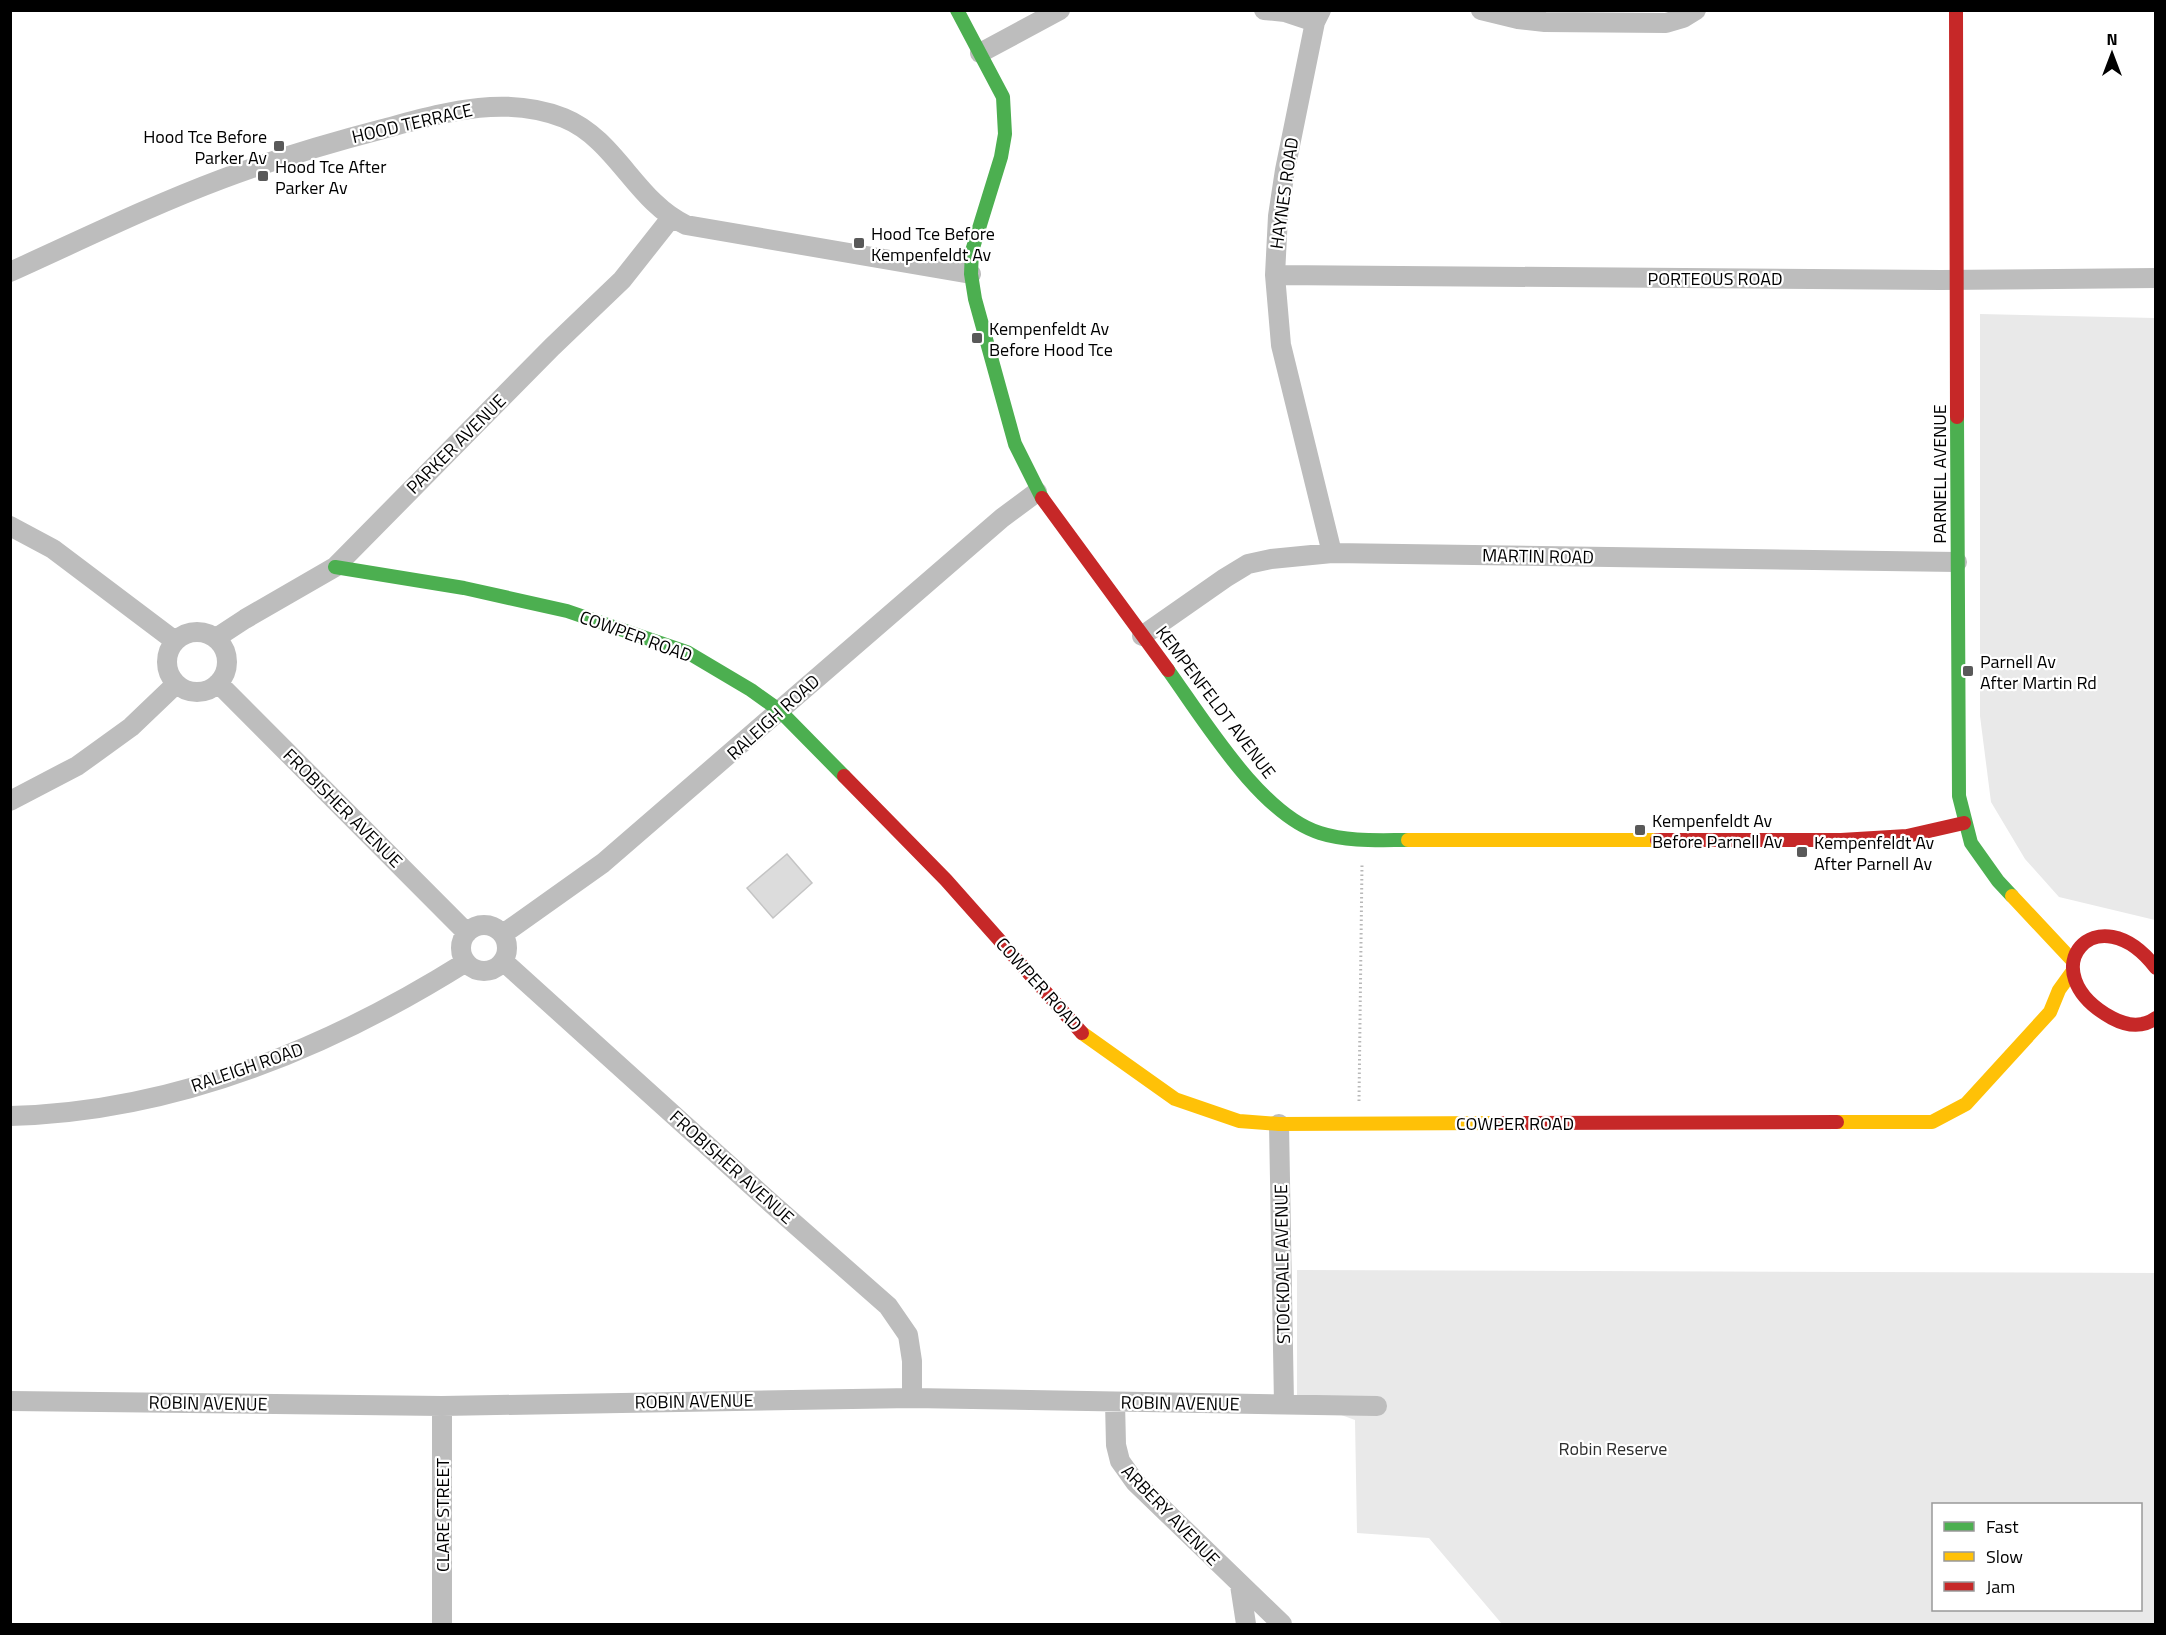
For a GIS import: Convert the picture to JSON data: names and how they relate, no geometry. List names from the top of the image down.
{
  "streets": {
    "street": [
      "HOOD TERRACE",
      "HAYNES ROAD",
      "PORTEOUS ROAD",
      "PARKER AVENUE",
      "PARNELL AVENUE",
      "MARTIN ROAD",
      "COWPER ROAD",
      "KEMPENFELDT AVENUE",
      "RALEIGH ROAD",
      "FROBISHER AVENUE",
      "STOCKDALE AVENUE",
      "ROBIN AVENUE",
      "CLARE STREET",
      "ARBERY AVENUE"
    ]
  },
  "crossings": [
    ["HOOD TERRACE", "PARKER AVENUE"],
    ["HOOD TERRACE", "KEMPENFELDT AVENUE"],
    ["HAYNES ROAD", "PORTEOUS ROAD"],
    ["HAYNES ROAD", "MARTIN ROAD"],
    ["PORTEOUS ROAD", "PARNELL AVENUE"],
    ["PARKER AVENUE", "COWPER ROAD"],
    ["PARKER AVENUE", "FROBISHER AVENUE"],
    ["PARNELL AVENUE", "MARTIN ROAD"],
    ["PARNELL AVENUE", "COWPER ROAD"],
    ["PARNELL AVENUE", "KEMPENFELDT AVENUE"],
    ["MARTIN ROAD", "KEMPENFELDT AVENUE"],
    ["COWPER ROAD", "RALEIGH ROAD"],
    ["COWPER ROAD", "STOCKDALE AVENUE"],
    ["KEMPENFELDT AVENUE", "RALEIGH ROAD"],
    ["RALEIGH ROAD", "FROBISHER AVENUE"],
    ["FROBISHER AVENUE", "ROBIN AVENUE"],
    ["STOCKDALE AVENUE", "ROBIN AVENUE"],
    ["ROBIN AVENUE", "CLARE STREET"],
    ["ROBIN AVENUE", "ARBERY AVENUE"]
  ],
  "parks": ["Robin Reserve"],
  "places": {
    "transit": [
      "Hood Tce Before Parker Av",
      "Hood Tce After Parker Av",
      "Hood Tce Before Kempenfeldt Av",
      "Kempenfeldt Av Before Hood Tce",
      "Parnell Av After Martin Rd",
      "Kempenfeldt Av Before Parnell Av",
      "Kempenfeldt Av After Parnell Av"
    ]
  },
  "legend": ["Fast", "Slow", "Jam"],
  "north": "top"
}
